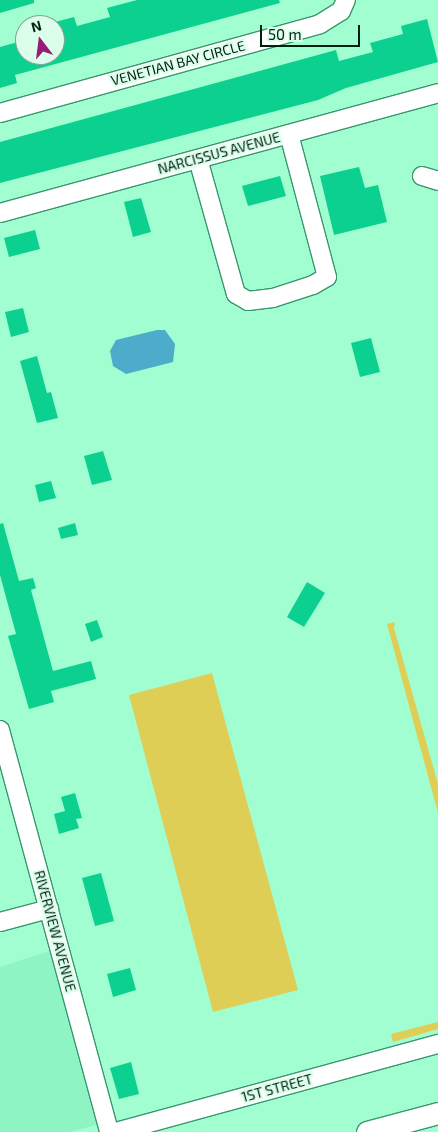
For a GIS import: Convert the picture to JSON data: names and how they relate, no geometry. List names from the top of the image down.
{
  "streets": {
    "street": [
      "VENETIAN BAY CIRCLE",
      "NARCISSUS AVENUE",
      "RIVERVIEW AVENUE",
      "1ST STREET"
    ]
  },
  "scale_bar": "50 m",
  "north": "top"
}
